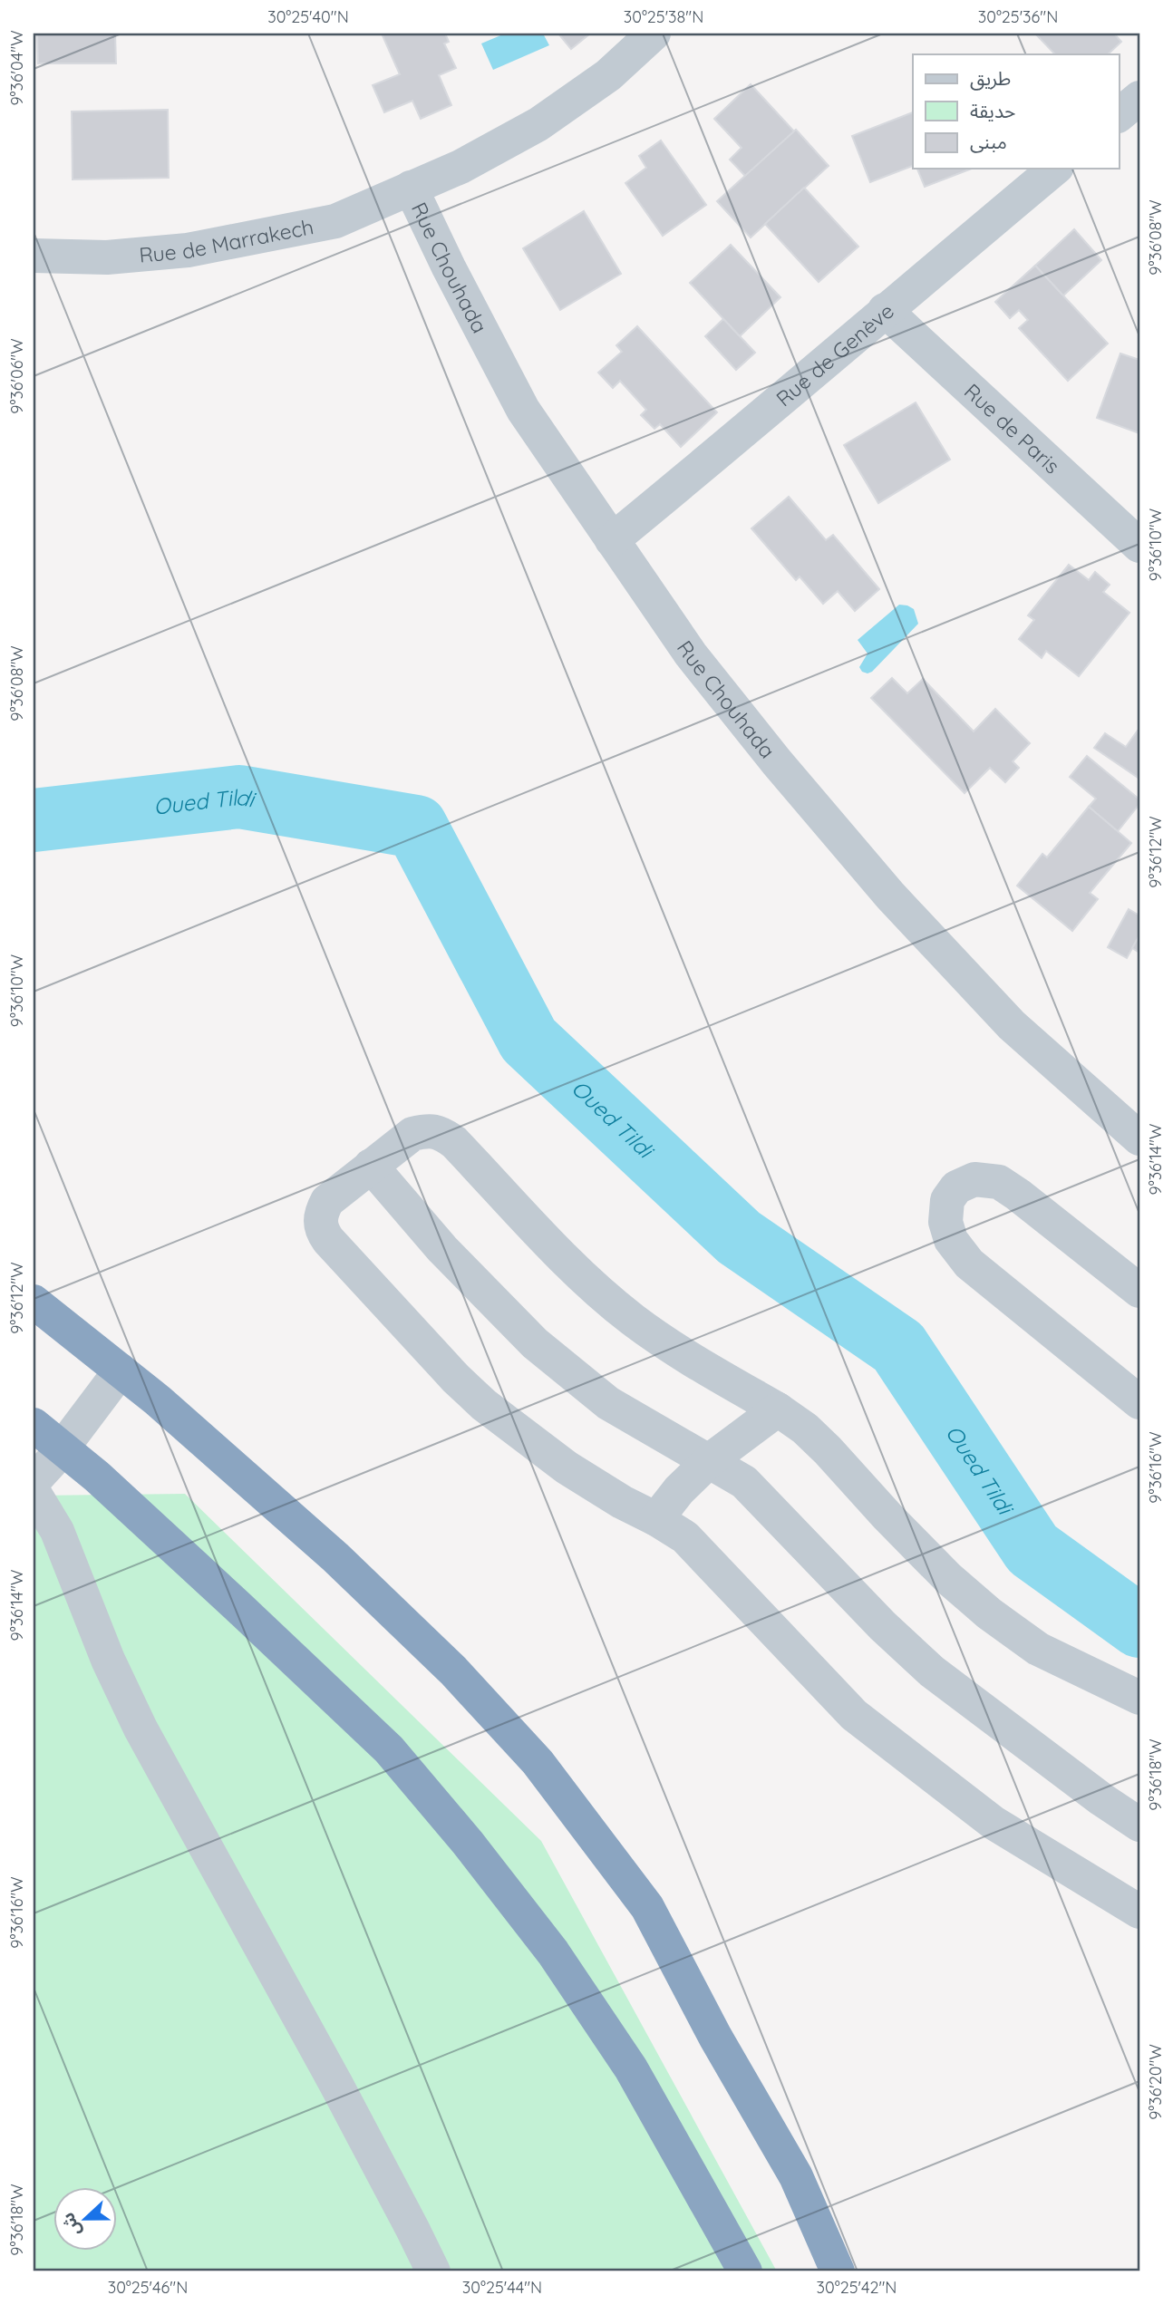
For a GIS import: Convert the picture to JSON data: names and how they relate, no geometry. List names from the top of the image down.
{
  "streets": {
    "street": [
      "Rue de Marrakech",
      "Rue Chouhada",
      "Rue de Genève",
      "Rue de Paris"
    ]
  },
  "crossings": [
    ["Rue de Marrakech", "Rue Chouhada"],
    ["Rue Chouhada", "Rue de Genève"],
    ["Rue de Genève", "Rue de Paris"]
  ],
  "water": ["Oued Tildi"],
  "legend": ["طريق", "حديقة", "مبنى"],
  "north": "left",
  "coordinates": [
    "30°25'40\"N",
    "30°25'38\"N",
    "30°25'36\"N",
    "9°36'04\"W",
    "9°36'08\"W",
    "9°36'06\"W",
    "9°36'10\"W",
    "9°36'12\"W",
    "9°36'14\"W",
    "9°36'16\"W",
    "9°36'18\"W",
    "9°36'20\"W",
    "30°25'46\"N",
    "30°25'44\"N",
    "30°25'42\"N"
  ]
}
